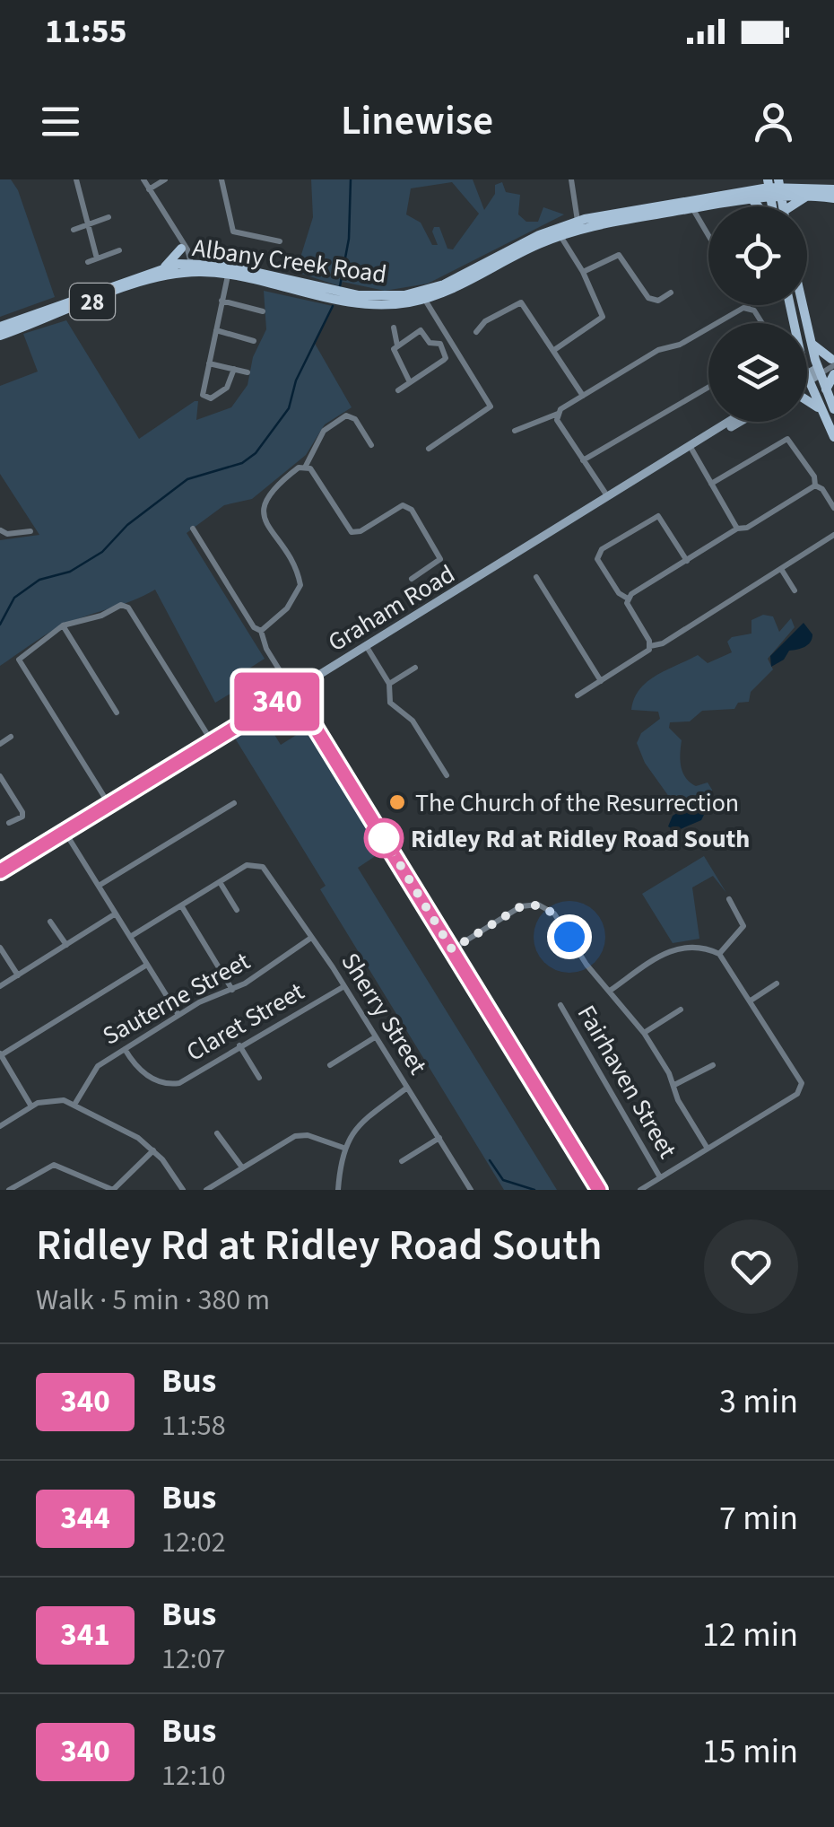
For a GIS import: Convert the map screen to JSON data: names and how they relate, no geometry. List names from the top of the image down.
{
  "streets": {
    "main road": ["Albany Creek Road", "28"],
    "street": [
      "Graham Road",
      "Sauterne Street",
      "Sherry Street",
      "Claret Street",
      "Fairhaven Street"
    ]
  },
  "crossings": [
    ["Sauterne Street", "Sherry Street"],
    ["Sauterne Street", "Claret Street"],
    ["Sherry Street", "Claret Street"]
  ],
  "places": ["The Church of the Resurrection", "Ridley Rd at Ridley Road South"],
  "lines": ["bus line 340"],
  "page": {
    "status": "11:55",
    "header": "Linewise",
    "on_map": "340",
    "heading": ["Ridley Rd at Ridley Road South", "Walk · 5 min · 380 m"],
    "list": [
      {
        "mark": "340",
        "name": "Bus",
        "note": "11:58",
        "value": "3 min"
      },
      {
        "mark": "344",
        "name": "Bus",
        "note": "12:02",
        "value": "7 min"
      },
      {
        "mark": "341",
        "name": "Bus",
        "note": "12:07",
        "value": "12 min"
      },
      {
        "mark": "340",
        "name": "Bus",
        "note": "12:10",
        "value": "15 min"
      }
    ]
  }
}
